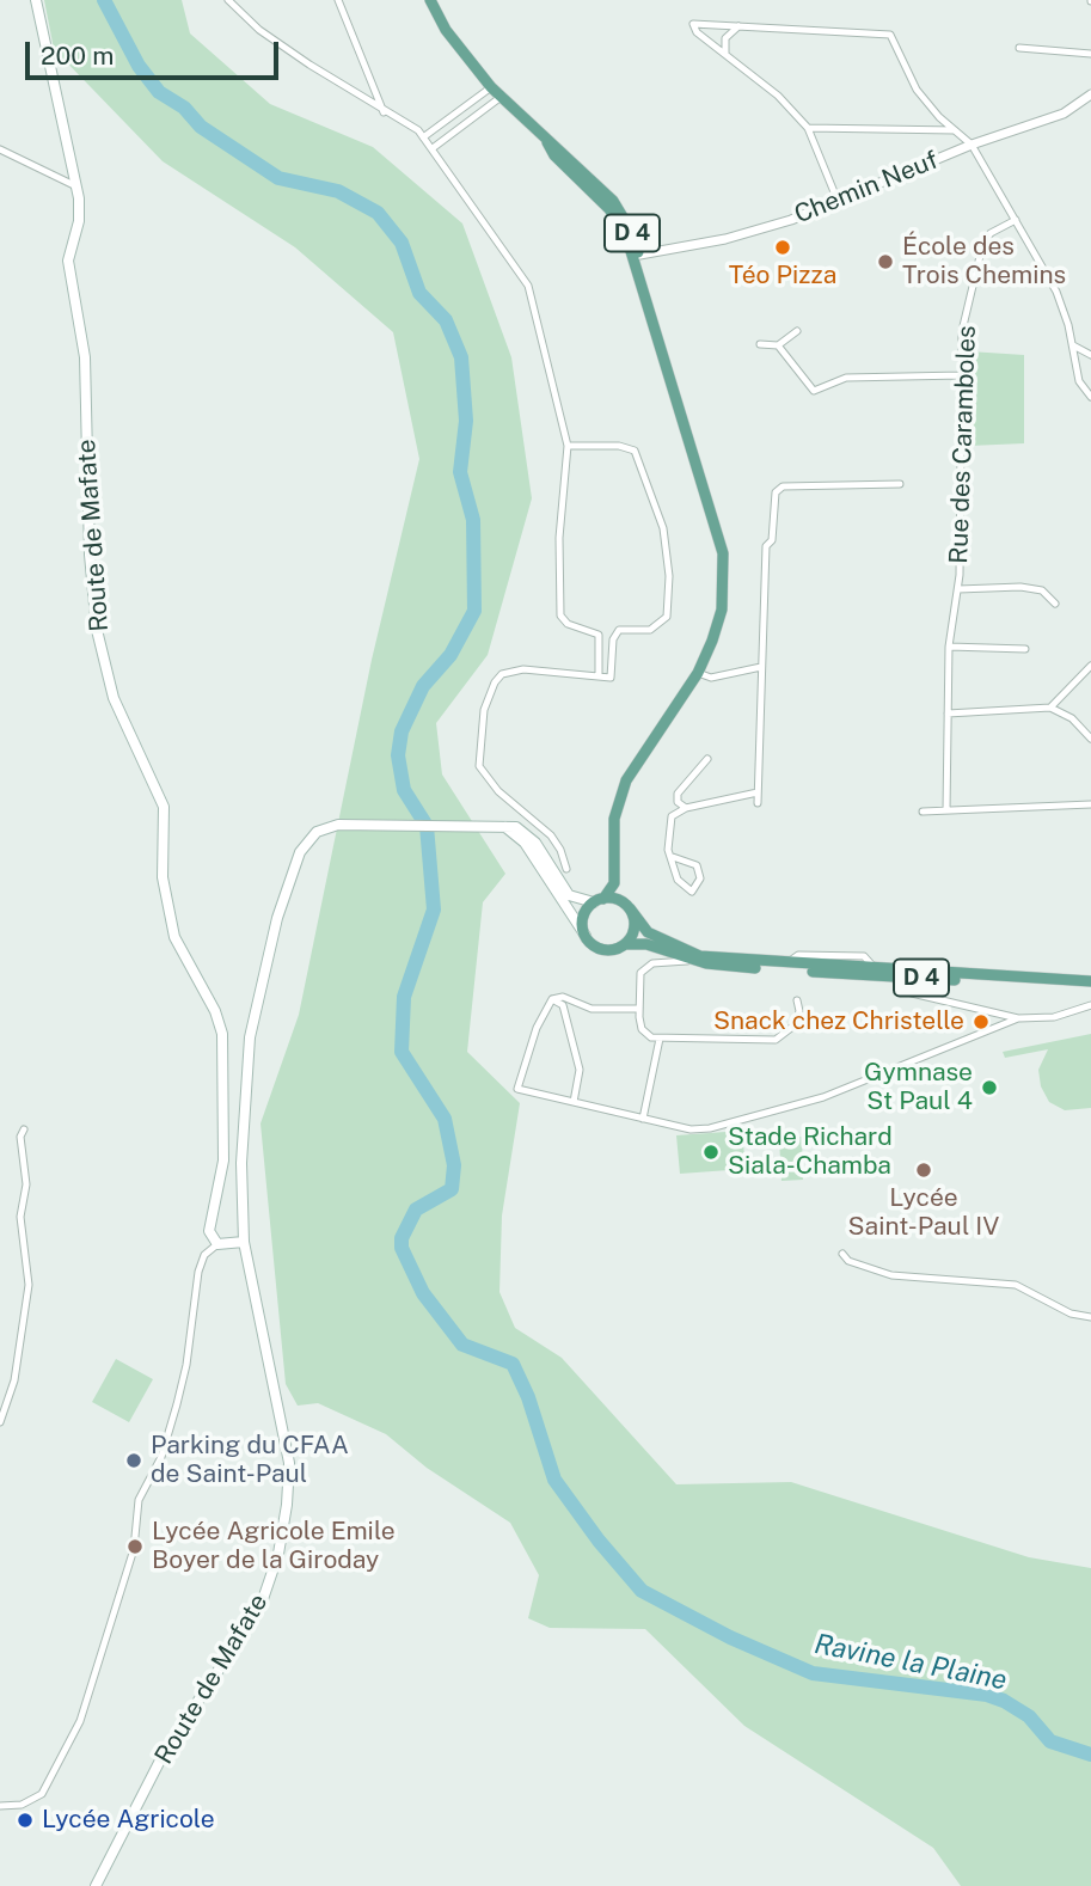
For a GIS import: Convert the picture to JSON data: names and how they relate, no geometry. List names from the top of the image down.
{
  "streets": {
    "main road": ["D 4", "Route de Mafate"],
    "street": ["Chemin Neuf", "Rue des Caramboles"]
  },
  "crossings": [
    ["Chemin Neuf", "D 4"]
  ],
  "water": ["Ravine la Plaine"],
  "places": [
    "Téo Pizza",
    "École des Trois Chemins",
    "Snack chez Christelle",
    "Gymnase St Paul 4",
    "Stade Richard Siala-Chamba",
    "Lycée Saint-Paul IV",
    "Parking du CFAA de Saint-Paul",
    "Lycée Agricole Emile Boyer de la Giroday",
    "Lycée Agricole"
  ],
  "scale_bar": "200 m"
}
